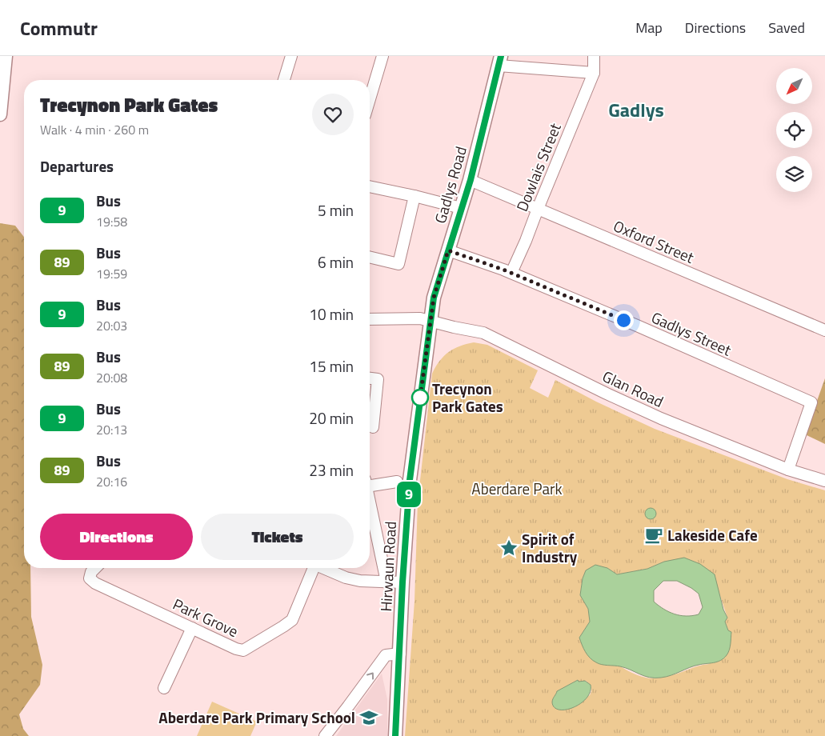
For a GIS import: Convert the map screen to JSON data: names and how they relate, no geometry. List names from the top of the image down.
{
  "streets": {
    "main road": ["Gadlys Road", "Hirwaun Road"],
    "street": [
      "Dowlais Street",
      "Oxford Street",
      "Gadlys Street",
      "Glan Road",
      "Park Grove"
    ]
  },
  "crossings": [
    ["Dowlais Street", "Oxford Street"],
    ["Dowlais Street", "Gadlys Street"],
    ["Gadlys Road", "Oxford Street"],
    ["Gadlys Road", "Gadlys Street"],
    ["Gadlys Road", "Glan Road"],
    ["Gadlys Road", "Hirwaun Road"],
    ["Gadlys Street", "Glan Road"],
    ["Glan Road", "Hirwaun Road"]
  ],
  "districts": ["Gadlys"],
  "parks": ["Aberdare Park"],
  "places": {
    "other": ["Trecynon Park Gates"],
    "cafe": ["Lakeside Cafe"],
    "place": ["Spirit of Industry"],
    "school or university": ["Aberdare Park Primary School"]
  },
  "lines": ["bus line 9"],
  "north": "bottom left",
  "page": {
    "header": "Commutr",
    "nav": ["Map", "Directions", "Saved"],
    "on_map": "9",
    "heading": [
      ["Trecynon Park Gates", "Walk · 4 min · 260 m"],
      "Departures"
    ],
    "list": [
      {
        "mark": "9",
        "name": "Bus",
        "note": "19:58",
        "value": "5 min"
      },
      {
        "mark": "89",
        "name": "Bus",
        "note": "19:59",
        "value": "6 min"
      },
      {
        "mark": "9",
        "name": "Bus",
        "note": "20:03",
        "value": "10 min"
      },
      {
        "mark": "89",
        "name": "Bus",
        "note": "20:08",
        "value": "15 min"
      },
      {
        "mark": "9",
        "name": "Bus",
        "note": "20:13",
        "value": "20 min"
      },
      {
        "mark": "89",
        "name": "Bus",
        "note": "20:16",
        "value": "23 min"
      }
    ],
    "buttons": ["Directions", "Tickets"]
  }
}
